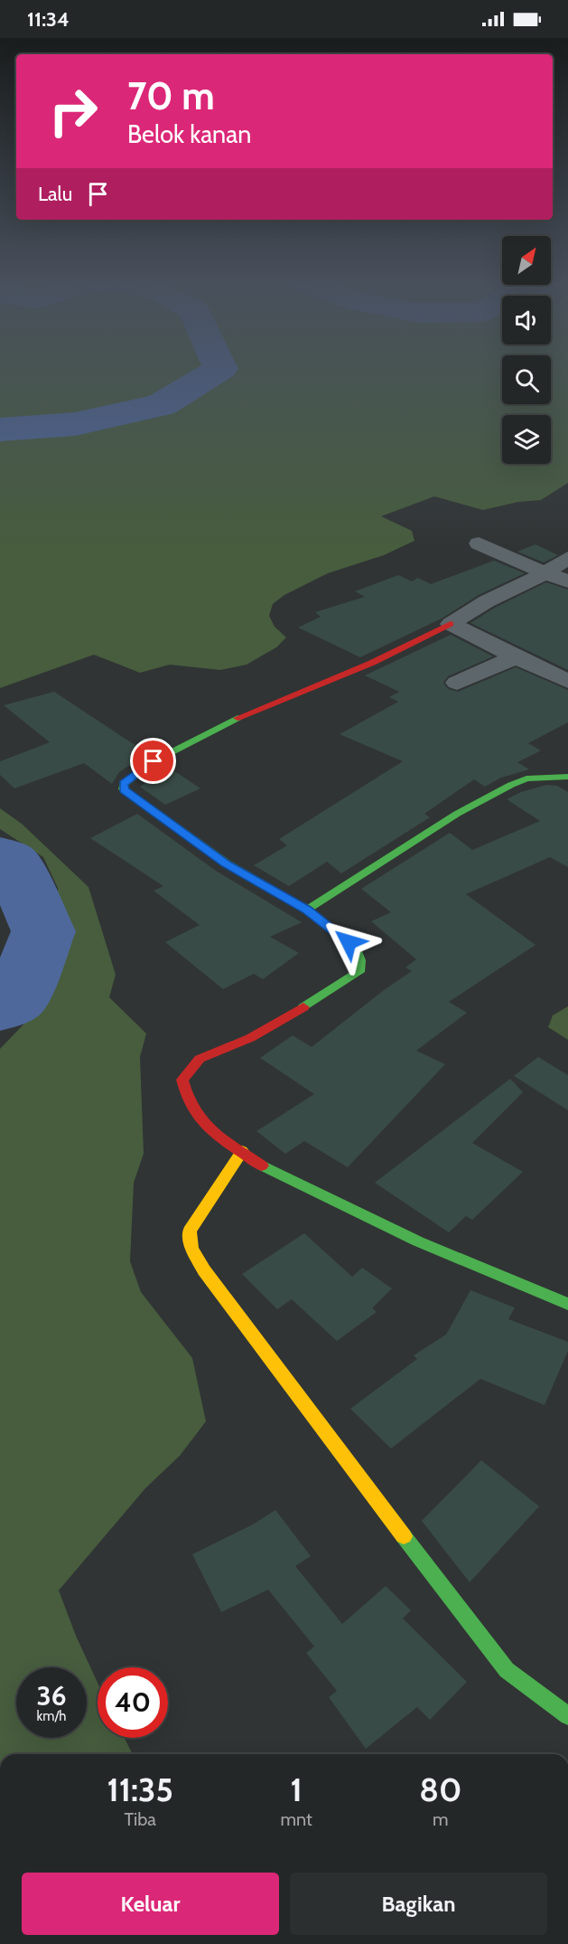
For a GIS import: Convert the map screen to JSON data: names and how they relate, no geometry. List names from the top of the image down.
{
  "north": "top right",
  "page": {
    "status": "11:34",
    "turn": ["70 m", "Belok kanan"],
    "then": "Lalu",
    "speed": "36 km/h",
    "limit": "40",
    "eta": [
      "11:35",
      "Tiba",
      "1",
      "mnt",
      "80",
      "m"
    ],
    "buttons": ["Keluar", "Bagikan"]
  }
}
